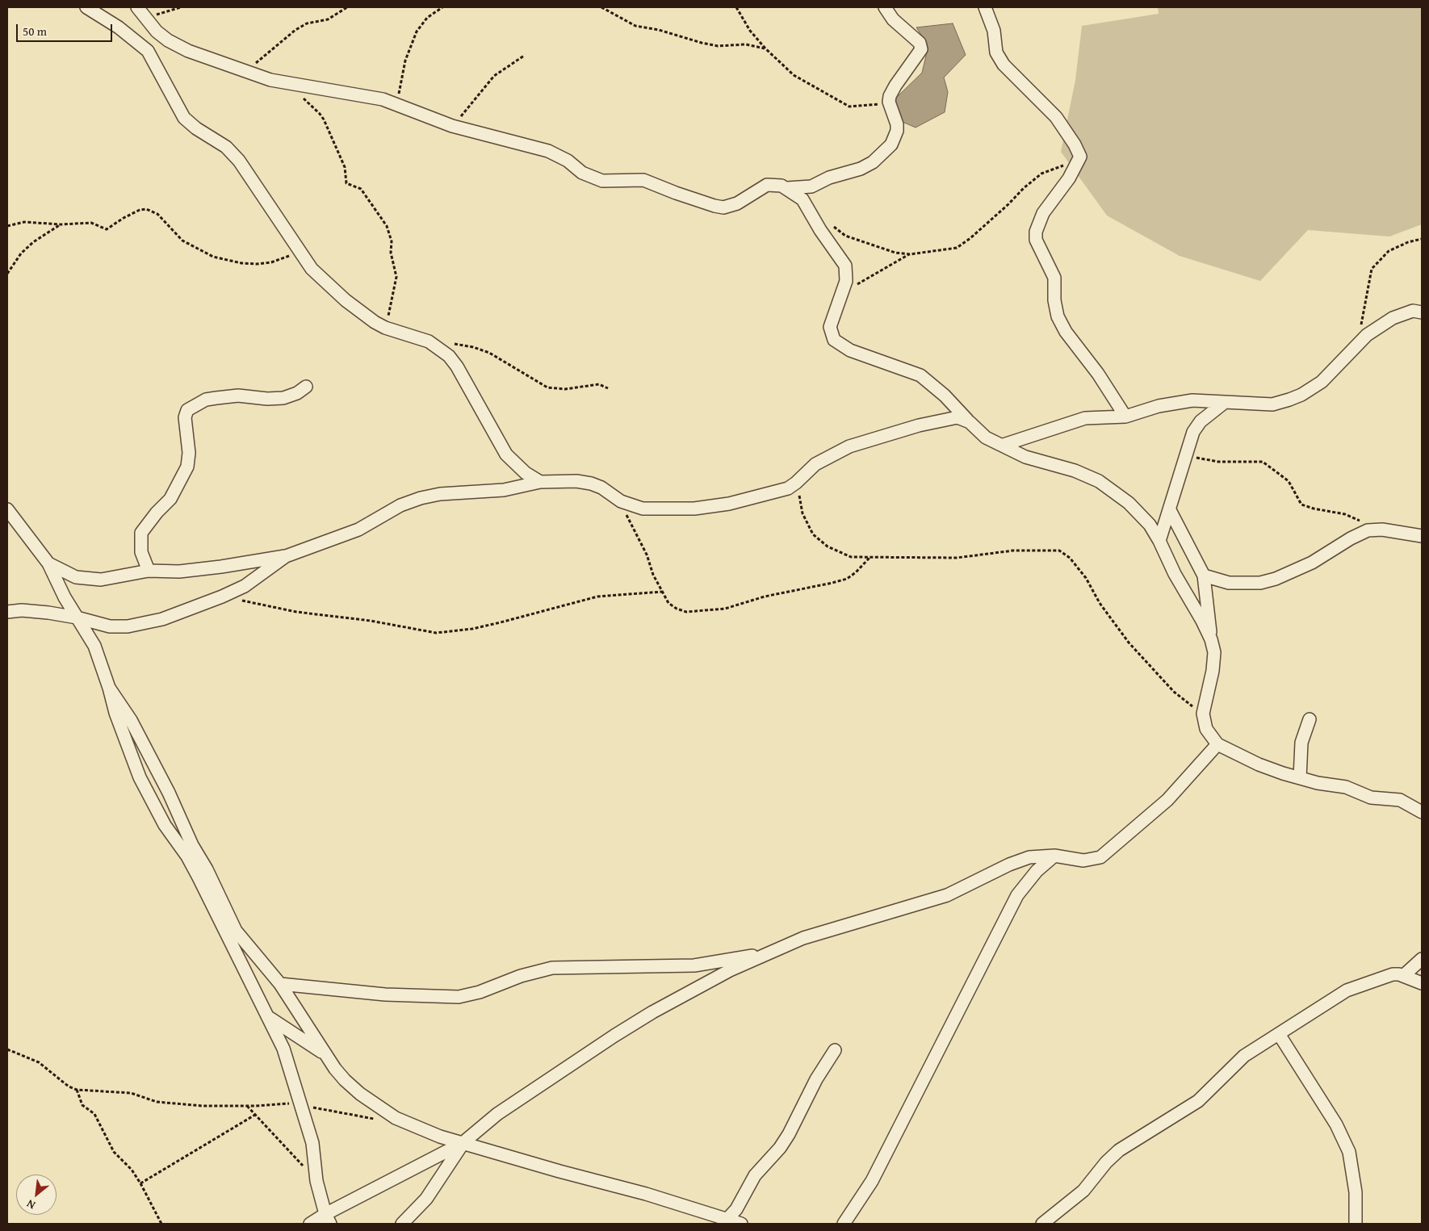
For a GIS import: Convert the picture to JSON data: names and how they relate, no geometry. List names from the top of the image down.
{
  "scale_bar": "50 m",
  "north": "bottom left"
}
